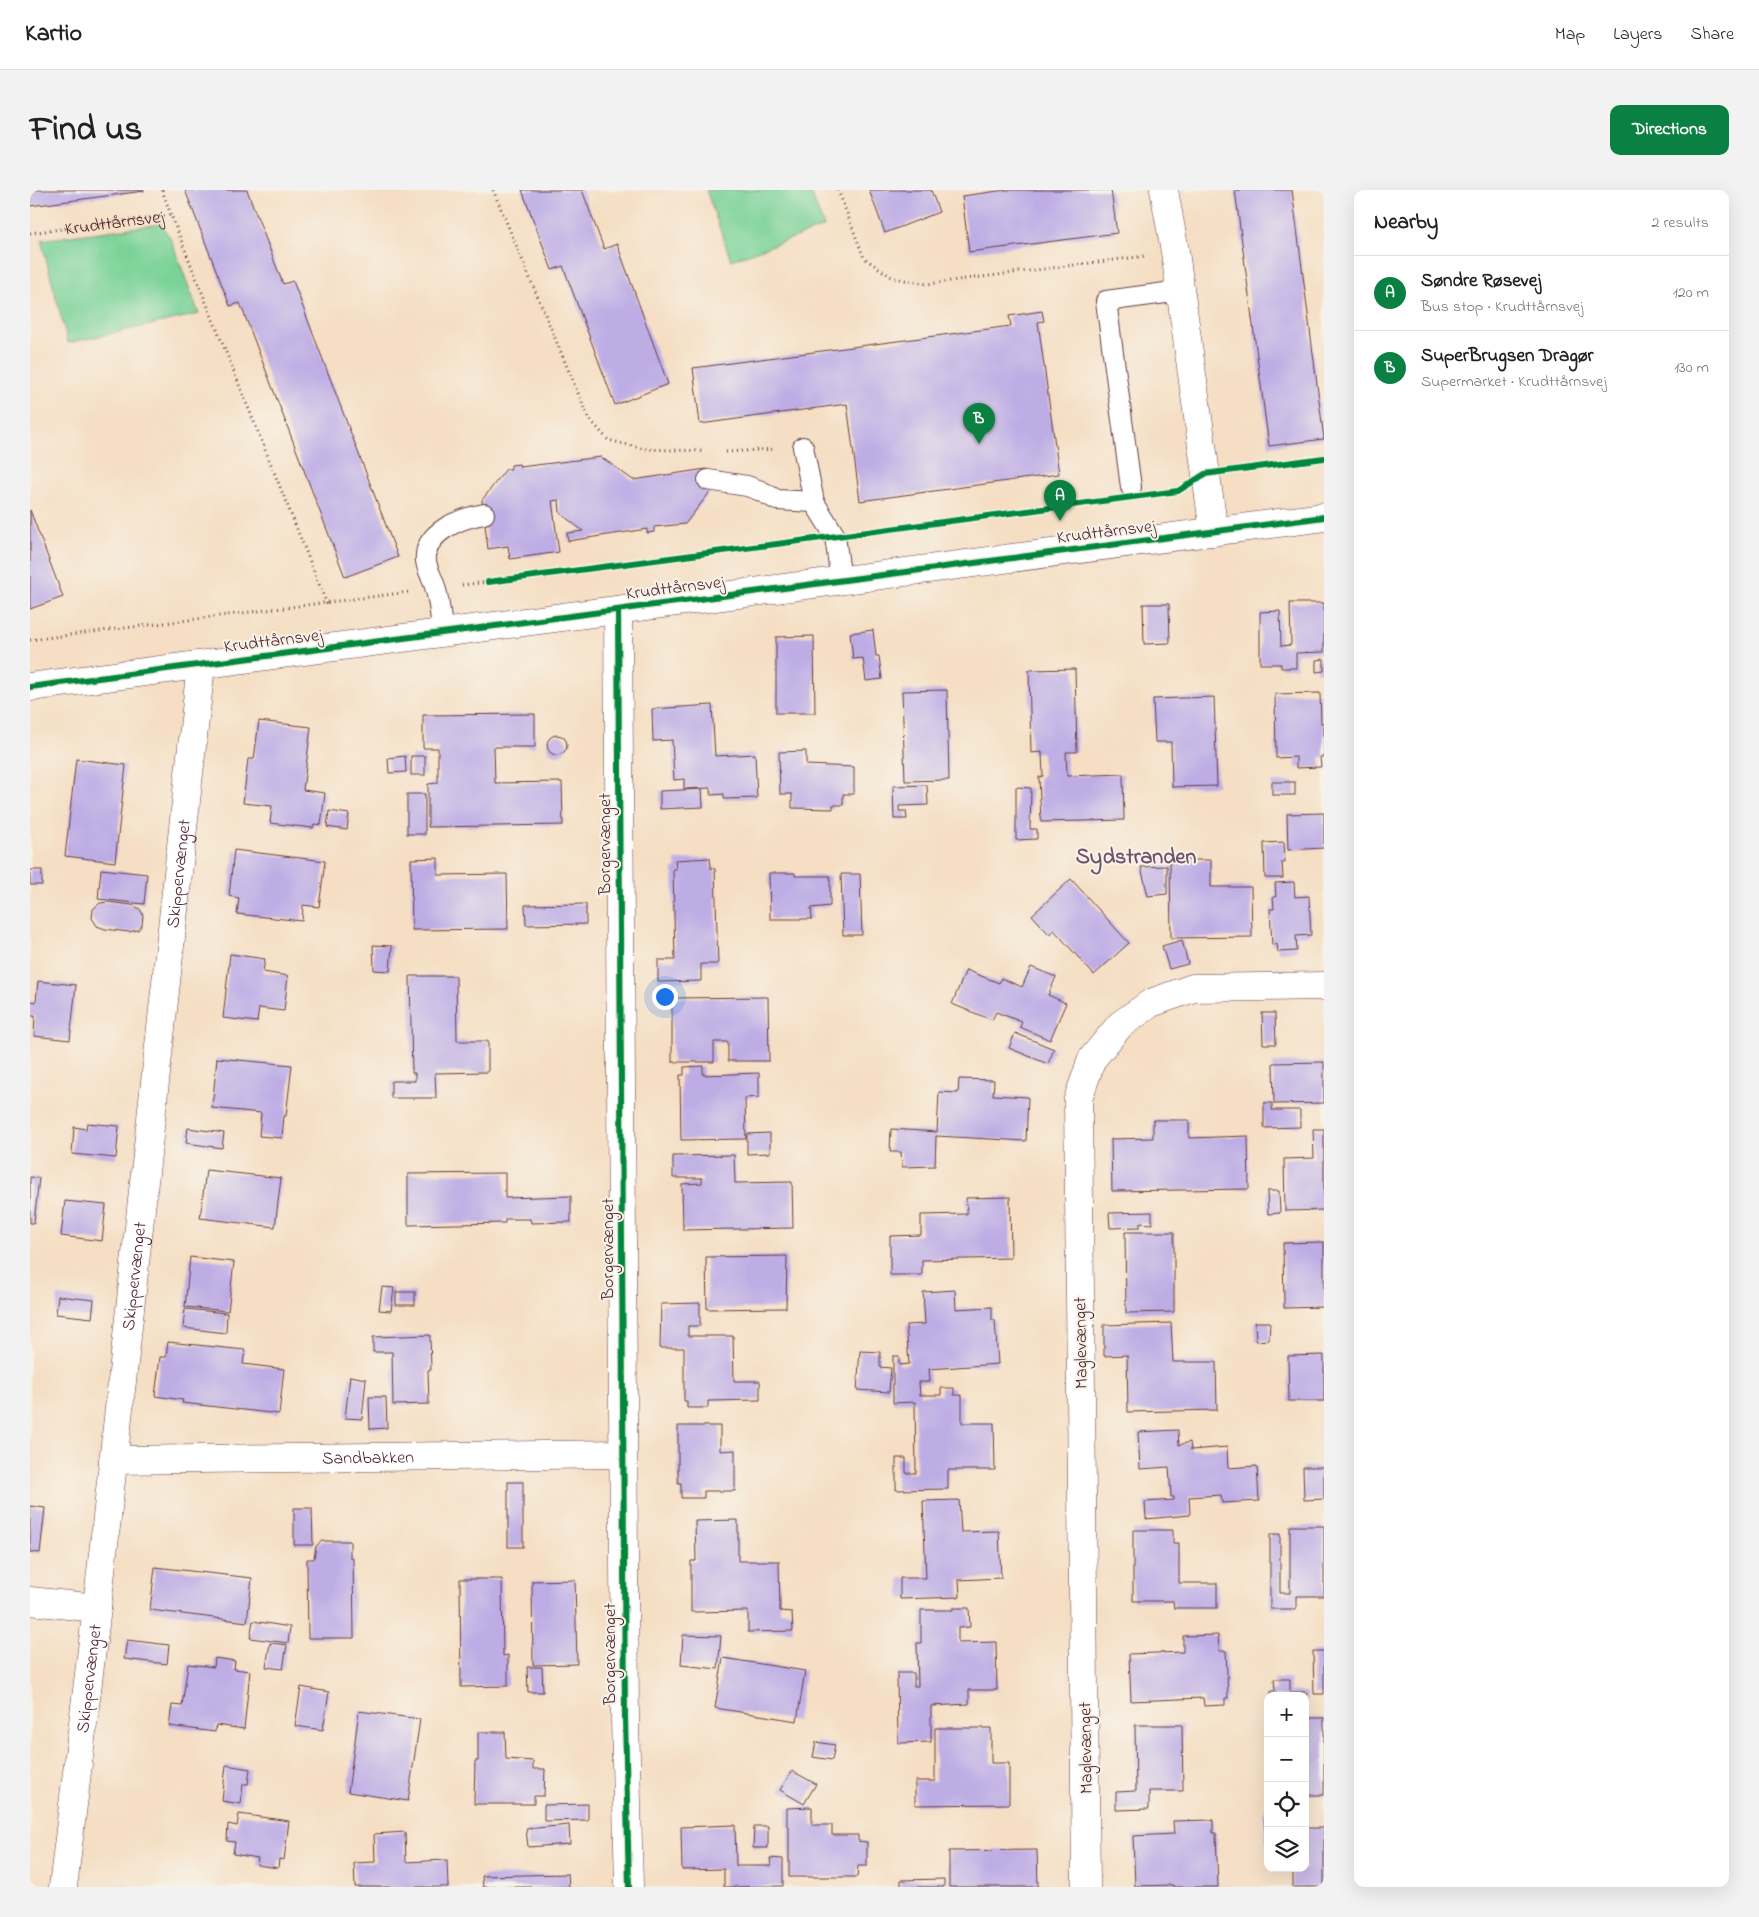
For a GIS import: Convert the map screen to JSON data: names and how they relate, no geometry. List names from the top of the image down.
{
  "streets": {
    "street": [
      "Krudttårnsvej",
      "Borgervænget",
      "Skippervænget",
      "Maglevænget",
      "Sandbakken"
    ]
  },
  "crossings": [
    ["Krudttårnsvej", "Borgervænget"],
    ["Krudttårnsvej", "Skippervænget"],
    ["Borgervænget", "Sandbakken"],
    ["Skippervænget", "Sandbakken"]
  ],
  "districts": ["Sydstranden"],
  "page": {
    "header": "Kartio",
    "nav": ["Map", "Layers", "Share"],
    "title": "Find us",
    "buttons": "Directions",
    "heading": ["Nearby", "2 results"],
    "list": [
      {
        "mark": "A",
        "name": "Søndre Røsevej",
        "note": "Bus stop · Krudttårnsvej",
        "value": "120 m"
      },
      {
        "mark": "B",
        "name": "SuperBrugsen Dragør",
        "note": "Supermarket · Krudttårnsvej",
        "value": "130 m"
      }
    ],
    "pins": ["B", "A"],
    "map_buttons": ["+", "−"]
  }
}
